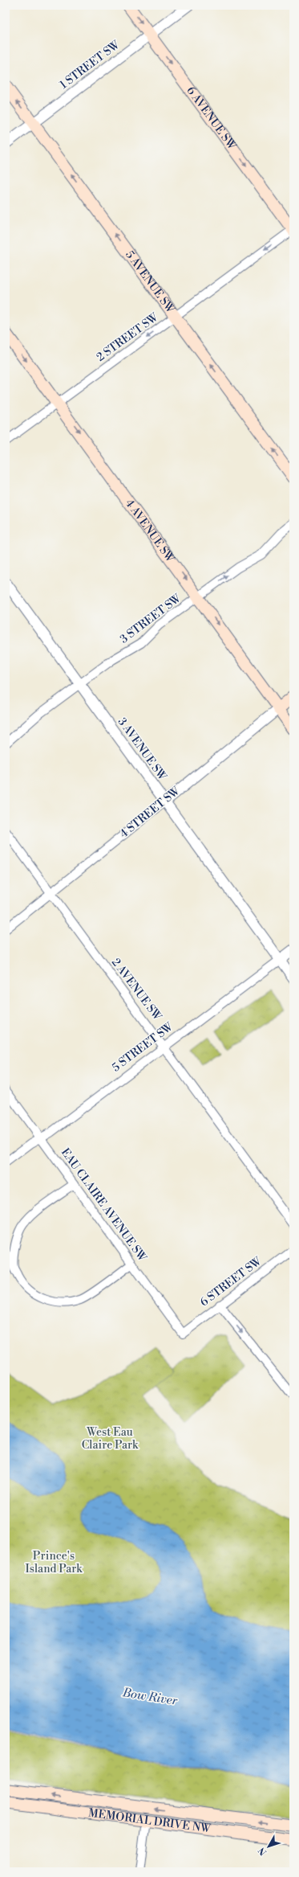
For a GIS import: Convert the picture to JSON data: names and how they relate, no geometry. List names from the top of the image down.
{
  "streets": {
    "main road": [
      "6 AVENUE SW",
      "5 AVENUE SW",
      "4 AVENUE SW",
      "4 STREET SW",
      "MEMORIAL DRIVE NW"
    ],
    "street": [
      "1 STREET SW",
      "2 STREET SW",
      "3 STREET SW",
      "3 AVENUE SW",
      "2 AVENUE SW",
      "5 STREET SW",
      "EAU CLAIRE AVENUE SW",
      "6 STREET SW"
    ]
  },
  "crossings": [
    ["1 STREET SW", "6 AVENUE SW"],
    ["1 STREET SW", "5 AVENUE SW"],
    ["6 AVENUE SW", "2 STREET SW"],
    ["5 AVENUE SW", "2 STREET SW"],
    ["2 STREET SW", "4 AVENUE SW"],
    ["4 AVENUE SW", "3 STREET SW"],
    ["4 AVENUE SW", "4 STREET SW"],
    ["3 STREET SW", "3 AVENUE SW"],
    ["3 AVENUE SW", "4 STREET SW"],
    ["3 AVENUE SW", "5 STREET SW"],
    ["4 STREET SW", "2 AVENUE SW"],
    ["2 AVENUE SW", "5 STREET SW"],
    ["5 STREET SW", "EAU CLAIRE AVENUE SW"],
    ["EAU CLAIRE AVENUE SW", "6 STREET SW"]
  ],
  "one_way": [
    "6 AVENUE SW",
    "5 AVENUE SW",
    "2 STREET SW",
    "4 AVENUE SW"
  ],
  "water": ["Bow River"],
  "parks": ["West Eau Claire Park", "Prince's Island Park"],
  "north": "bottom left"
}
